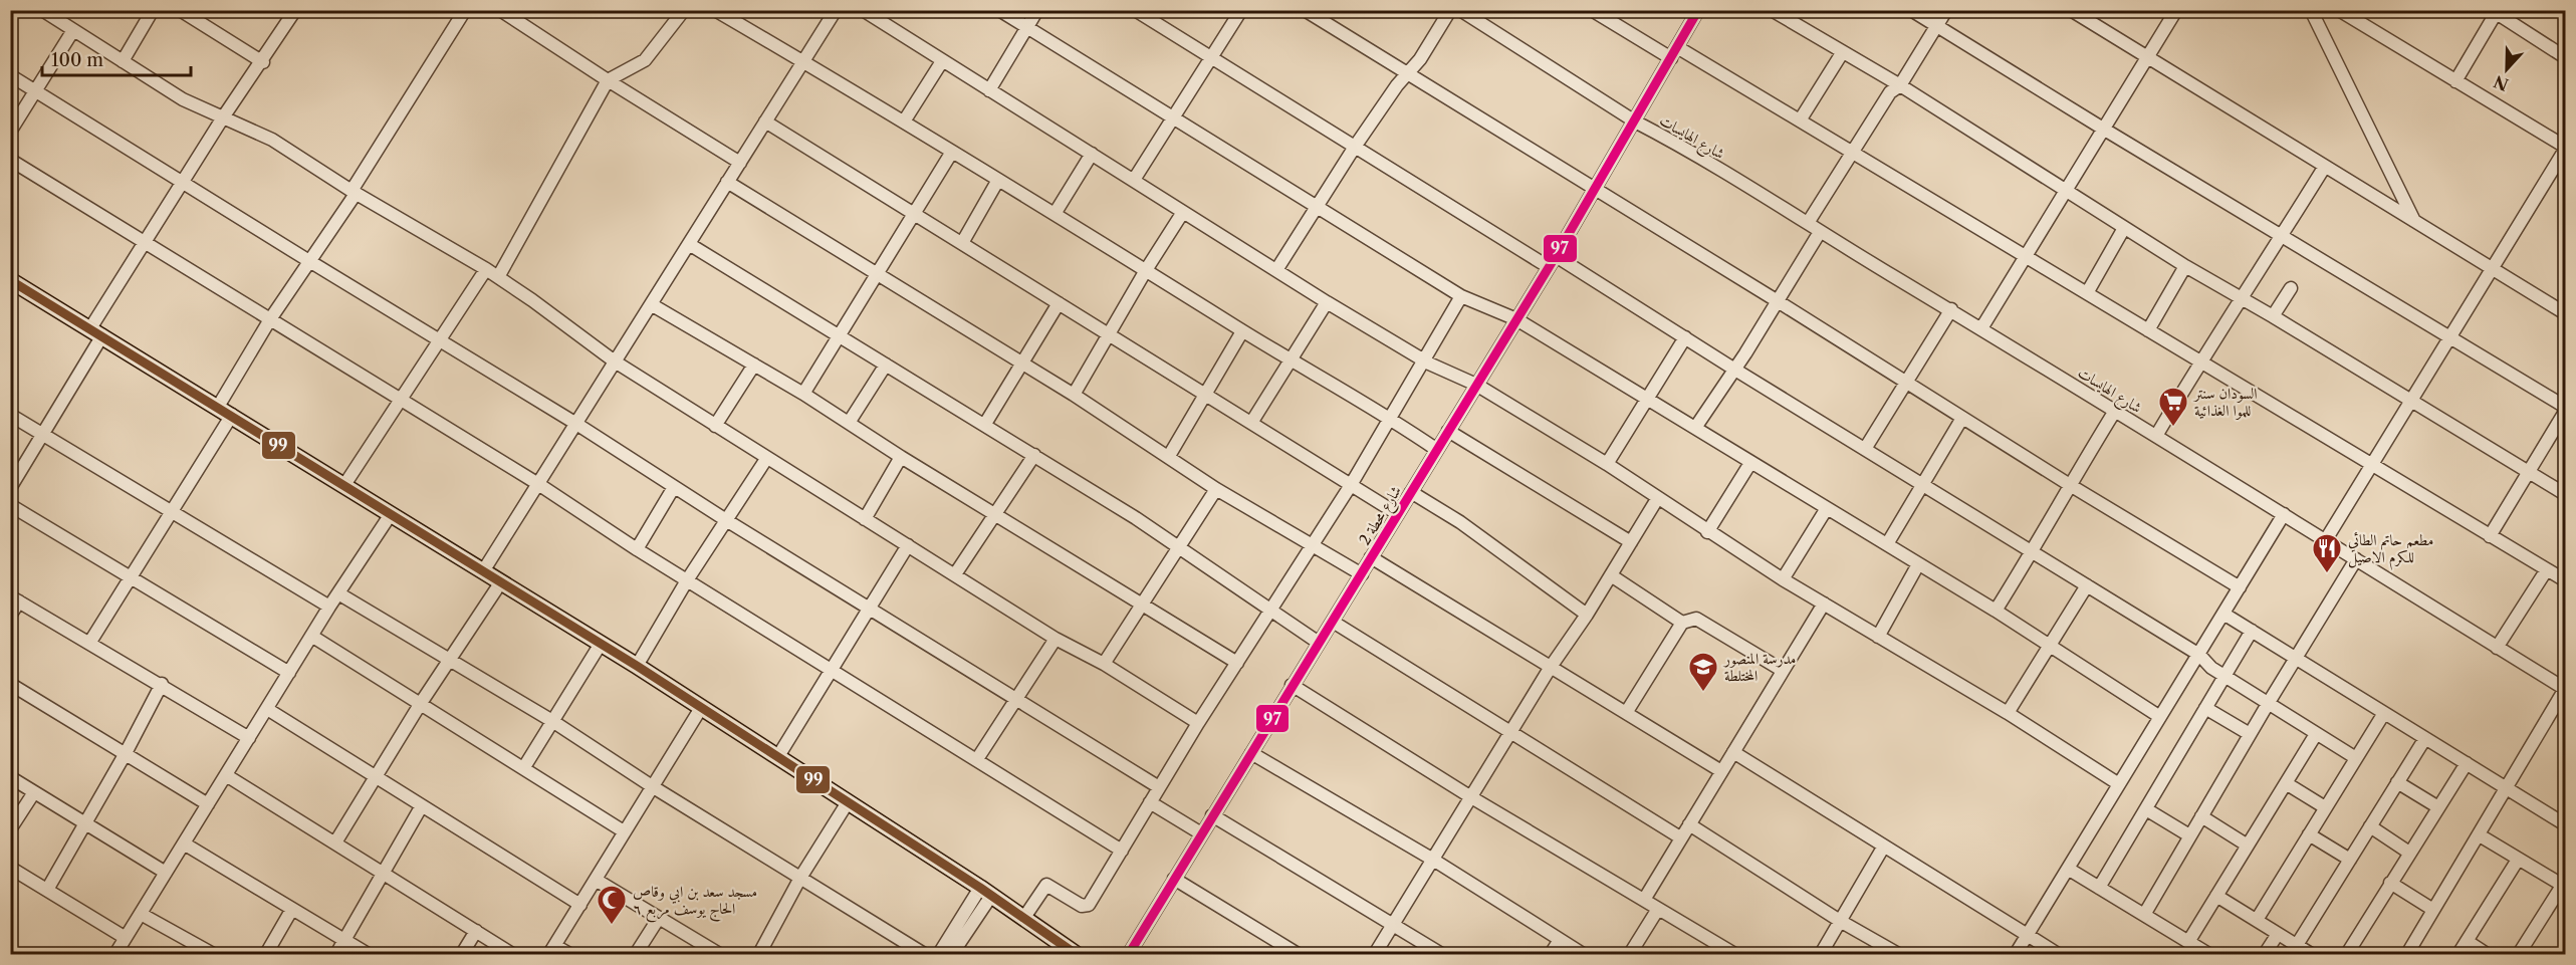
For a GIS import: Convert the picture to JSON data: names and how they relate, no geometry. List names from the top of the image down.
{
  "streets": {
    "street": ["شارع الهايسات", "شارع محطة 2"]
  },
  "crossings": [
    ["شارع الهايسات", "شارع محطة 2"]
  ],
  "places": {
    "supermarket": ["السودان سنتر للموا الغذائية"],
    "restaurant": ["مطعم حاتم الطائي للكرم الاصيل"],
    "school or university": ["مدرسة المنصور المختلطة"],
    "mosque": ["مسجد سعد بن ابي وقاص الحاج يوسف مربع ٦"]
  },
  "lines": ["transit line 97", "transit line 99"],
  "scale_bar": "100 m",
  "north": "bottom"
}
